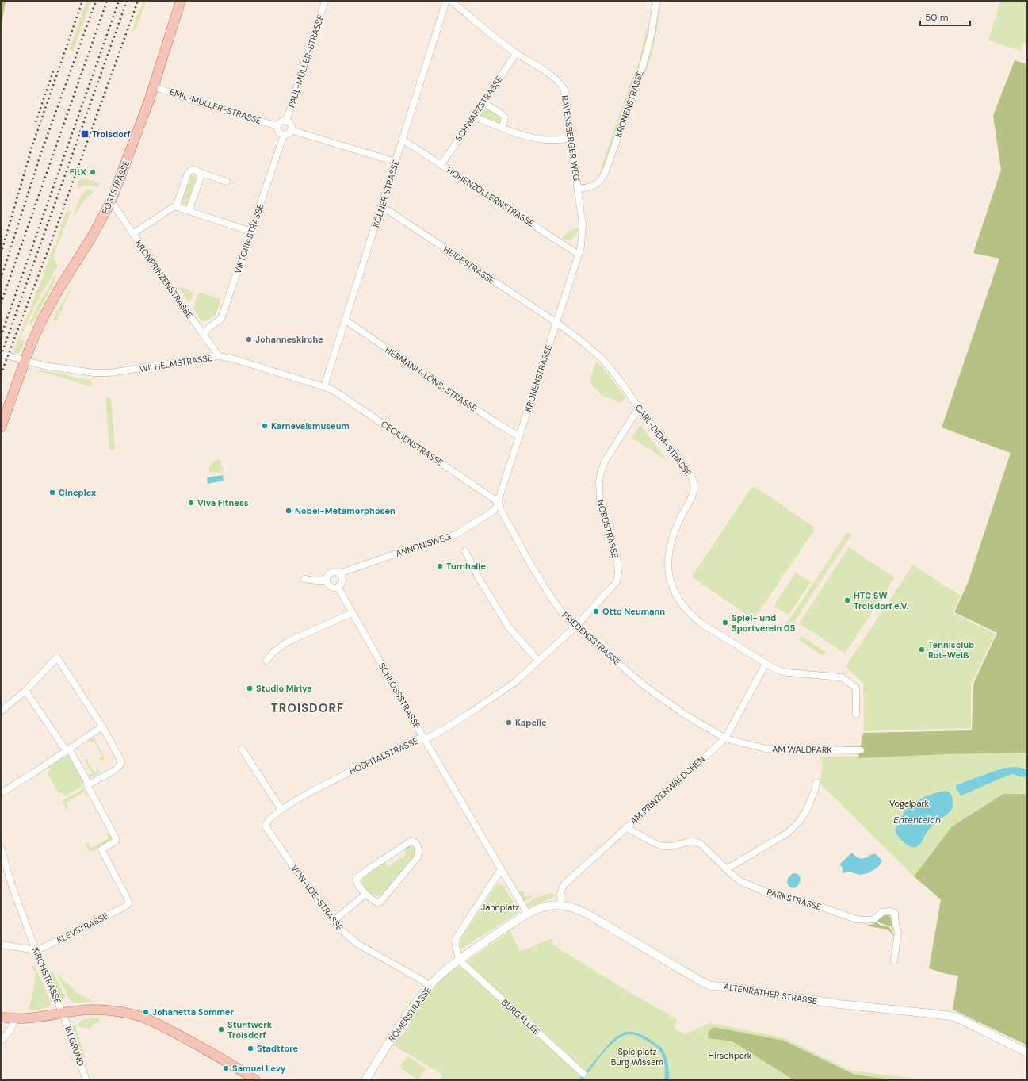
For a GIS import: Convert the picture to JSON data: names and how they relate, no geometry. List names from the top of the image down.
{
  "streets": {
    "main road": ["POSTSTRASSE", "KIRCHSTRASSE"],
    "street": [
      "PAUL-MÜLLER-STRASSE",
      "KRONENSTRASSE",
      "EMIL-MÜLLER-STRASSE",
      "SCHWARZSTRASSE",
      "RAVENSBERGER WEG",
      "KÖLNER STRASSE",
      "HOHENZOLLERNSTRASSE",
      "VIKTORIASTRASSE",
      "HEIDESTRASSE",
      "KRONPRINZENSTRASSE",
      "WILHELMSTRASSE",
      "HERMANN-LÖNS-STRASSE",
      "CARL-DIEM-STRASSE",
      "CECILIENSTRASSE",
      "NORDSTRASSE",
      "ANNONISWEG",
      "FRIEDENSSTRASSE",
      "SCHLOSSSTRASSE",
      "AM WALDPARK",
      "HOSPITALSTRASSE",
      "AM PRINZENWÄLDCHEN",
      "VON-LOE-STRASSE",
      "PARKSTRASSE",
      "KLEVSTRASSE",
      "ALTENRATHER STRASSE",
      "RÖMERSTRASSE",
      "BURGALLEE",
      "IM GRUND"
    ]
  },
  "crossings": [
    ["PAUL-MÜLLER-STRASSE", "EMIL-MÜLLER-STRASSE"],
    ["PAUL-MÜLLER-STRASSE", "VIKTORIASTRASSE"],
    ["KRONENSTRASSE", "RAVENSBERGER WEG"],
    ["KRONENSTRASSE", "HOHENZOLLERNSTRASSE"],
    ["KRONENSTRASSE", "HEIDESTRASSE"],
    ["KRONENSTRASSE", "HERMANN-LÖNS-STRASSE"],
    ["KRONENSTRASSE", "CARL-DIEM-STRASSE"],
    ["KRONENSTRASSE", "CECILIENSTRASSE"],
    ["KRONENSTRASSE", "ANNONISWEG"],
    ["KRONENSTRASSE", "FRIEDENSSTRASSE"],
    ["EMIL-MÜLLER-STRASSE", "POSTSTRASSE"],
    ["EMIL-MÜLLER-STRASSE", "VIKTORIASTRASSE"],
    ["SCHWARZSTRASSE", "RAVENSBERGER WEG"],
    ["SCHWARZSTRASSE", "HOHENZOLLERNSTRASSE"],
    ["RAVENSBERGER WEG", "HOHENZOLLERNSTRASSE"],
    ["POSTSTRASSE", "KRONPRINZENSTRASSE"],
    ["POSTSTRASSE", "WILHELMSTRASSE"],
    ["KÖLNER STRASSE", "HOHENZOLLERNSTRASSE"],
    ["KÖLNER STRASSE", "HEIDESTRASSE"],
    ["KÖLNER STRASSE", "WILHELMSTRASSE"],
    ["KÖLNER STRASSE", "HERMANN-LÖNS-STRASSE"],
    ["KÖLNER STRASSE", "CECILIENSTRASSE"],
    ["VIKTORIASTRASSE", "KRONPRINZENSTRASSE"],
    ["HEIDESTRASSE", "CARL-DIEM-STRASSE"],
    ["KRONPRINZENSTRASSE", "WILHELMSTRASSE"],
    ["WILHELMSTRASSE", "CECILIENSTRASSE"],
    ["CARL-DIEM-STRASSE", "NORDSTRASSE"],
    ["CARL-DIEM-STRASSE", "AM PRINZENWÄLDCHEN"],
    ["CECILIENSTRASSE", "ANNONISWEG"],
    ["CECILIENSTRASSE", "FRIEDENSSTRASSE"],
    ["NORDSTRASSE", "FRIEDENSSTRASSE"],
    ["NORDSTRASSE", "HOSPITALSTRASSE"],
    ["ANNONISWEG", "FRIEDENSSTRASSE"],
    ["ANNONISWEG", "SCHLOSSSTRASSE"],
    ["FRIEDENSSTRASSE", "AM WALDPARK"],
    ["FRIEDENSSTRASSE", "HOSPITALSTRASSE"],
    ["FRIEDENSSTRASSE", "AM PRINZENWÄLDCHEN"],
    ["SCHLOSSSTRASSE", "HOSPITALSTRASSE"],
    ["AM WALDPARK", "AM PRINZENWÄLDCHEN"],
    ["HOSPITALSTRASSE", "VON-LOE-STRASSE"],
    ["AM PRINZENWÄLDCHEN", "PARKSTRASSE"],
    ["AM PRINZENWÄLDCHEN", "ALTENRATHER STRASSE"],
    ["VON-LOE-STRASSE", "RÖMERSTRASSE"],
    ["KLEVSTRASSE", "KIRCHSTRASSE"],
    ["KIRCHSTRASSE", "IM GRUND"],
    ["ALTENRATHER STRASSE", "RÖMERSTRASSE"],
    ["RÖMERSTRASSE", "BURGALLEE"]
  ],
  "districts": ["TROISDORF"],
  "water": ["Ententeich"],
  "parks": [
    "Vogelpark",
    "Jahnplatz",
    "Spielplatz Burg Wissem",
    "Hirschpark"
  ],
  "places": {
    "transit": ["Troisdorf"],
    "other": [
      "FitX",
      "Johanneskirche",
      "Karnevalsmuseum",
      "Cineplex",
      "Viva Fitness",
      "Nobel-Metamorphosen",
      "Turnhalle",
      "HTC SW Troisdorf e.V.",
      "Otto Neumann",
      "Spiel- und Sportverein 05",
      "Tennisclub Rot-Weiß",
      "Studio Miriya",
      "Kapelle",
      "Johanetta Sommer",
      "Stuntwerk Troisdorf",
      "Stadttore",
      "Samuel Levy"
    ]
  },
  "scale_bar": "50 m"
}
